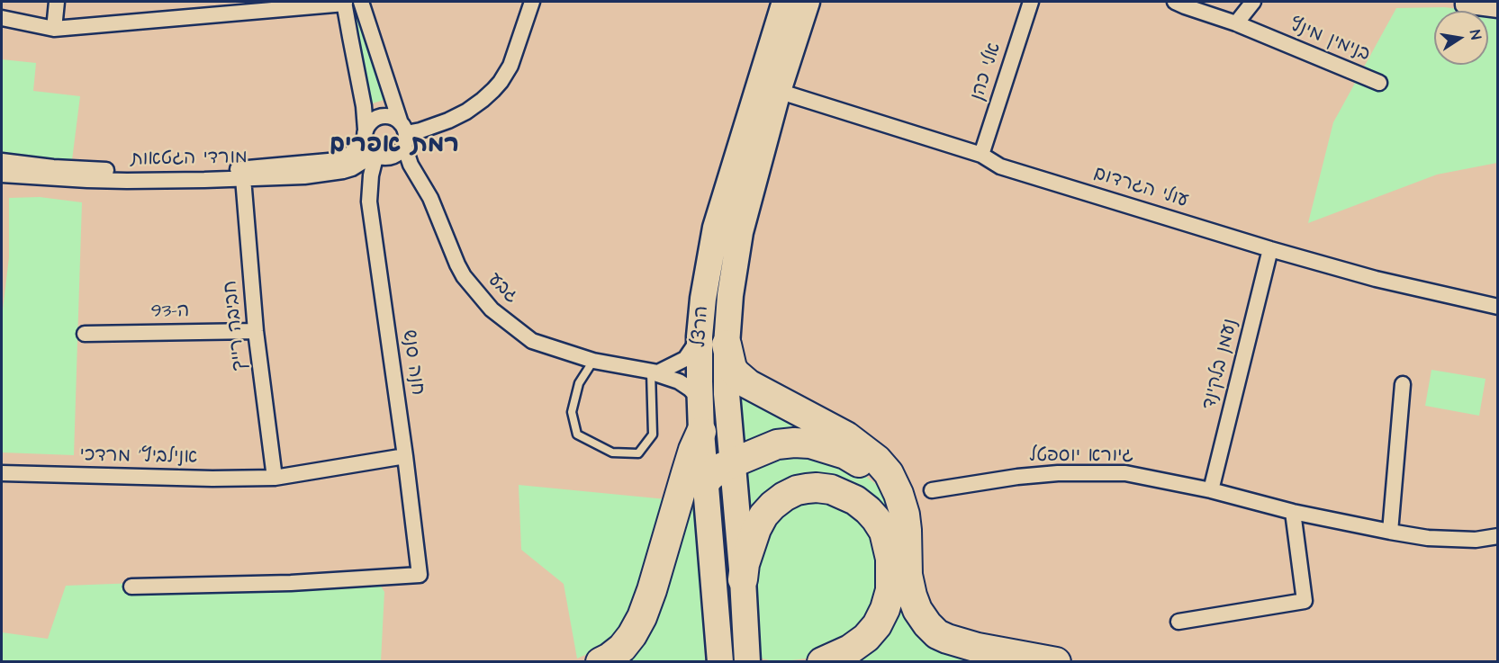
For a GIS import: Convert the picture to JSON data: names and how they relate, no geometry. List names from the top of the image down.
{
  "streets": {
    "highway": ["הרצל"],
    "street": [
      "בנימין מינץ",
      "אלי כהן",
      "מורדי הגטאות",
      "עולי הגרדום",
      "גבע",
      "ה-93",
      "חביבה רייך",
      "חנה סנש",
      "נעמן בלקינד",
      "אנילביץ' מרדכי",
      "גיורא יוספטל"
    ]
  },
  "crossings": [
    ["אלי כהן", "עולי הגרדום"],
    ["מורדי הגטאות", "גבע"],
    ["מורדי הגטאות", "חביבה רייך"],
    ["מורדי הגטאות", "חנה סנש"],
    ["עולי הגרדום", "הרצל"],
    ["עולי הגרדום", "נעמן בלקינד"],
    ["גבע", "הרצל"],
    ["גבע", "חנה סנש"],
    ["ה-93", "חביבה רייך"],
    ["חביבה רייך", "אנילביץ' מרדכי"],
    ["חנה סנש", "אנילביץ' מרדכי"],
    ["נעמן בלקינד", "גיורא יוספטל"]
  ],
  "districts": ["רמת אפרים"],
  "north": "right"
}
